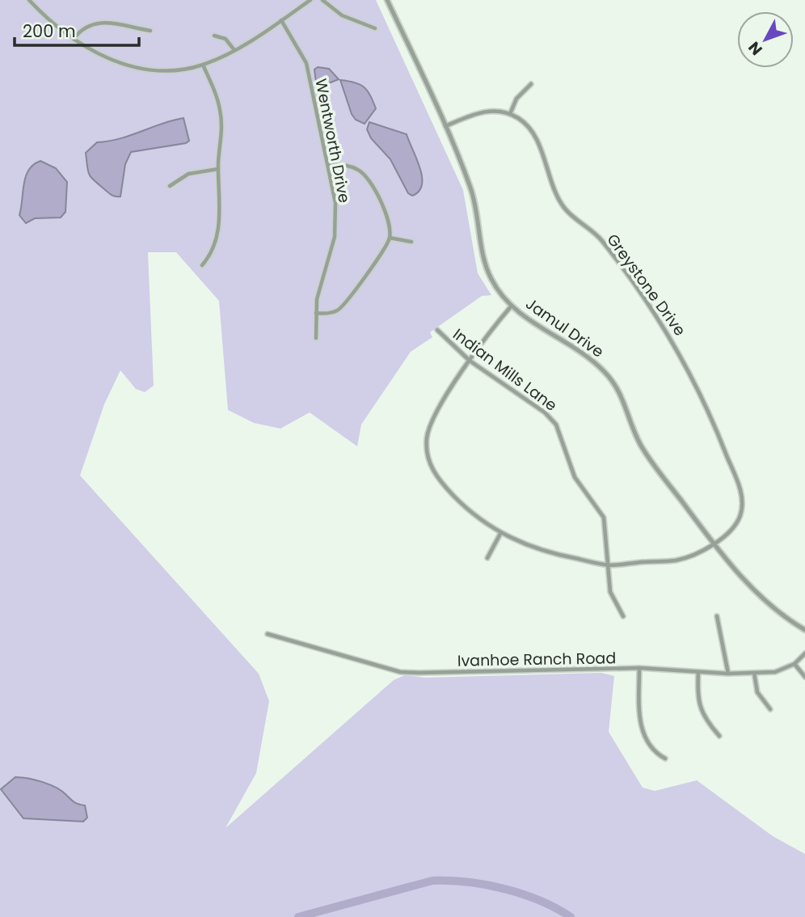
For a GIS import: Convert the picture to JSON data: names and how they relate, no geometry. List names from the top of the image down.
{
  "streets": {
    "street": [
      "Wentworth Drive",
      "Greystone Drive",
      "Jamul Drive",
      "Indian Mills Lane",
      "Ivanhoe Ranch Road"
    ]
  },
  "crossings": [
    ["Greystone Drive", "Jamul Drive"],
    ["Greystone Drive", "Indian Mills Lane"]
  ],
  "scale_bar": "200 m",
  "north": "bottom left"
}
